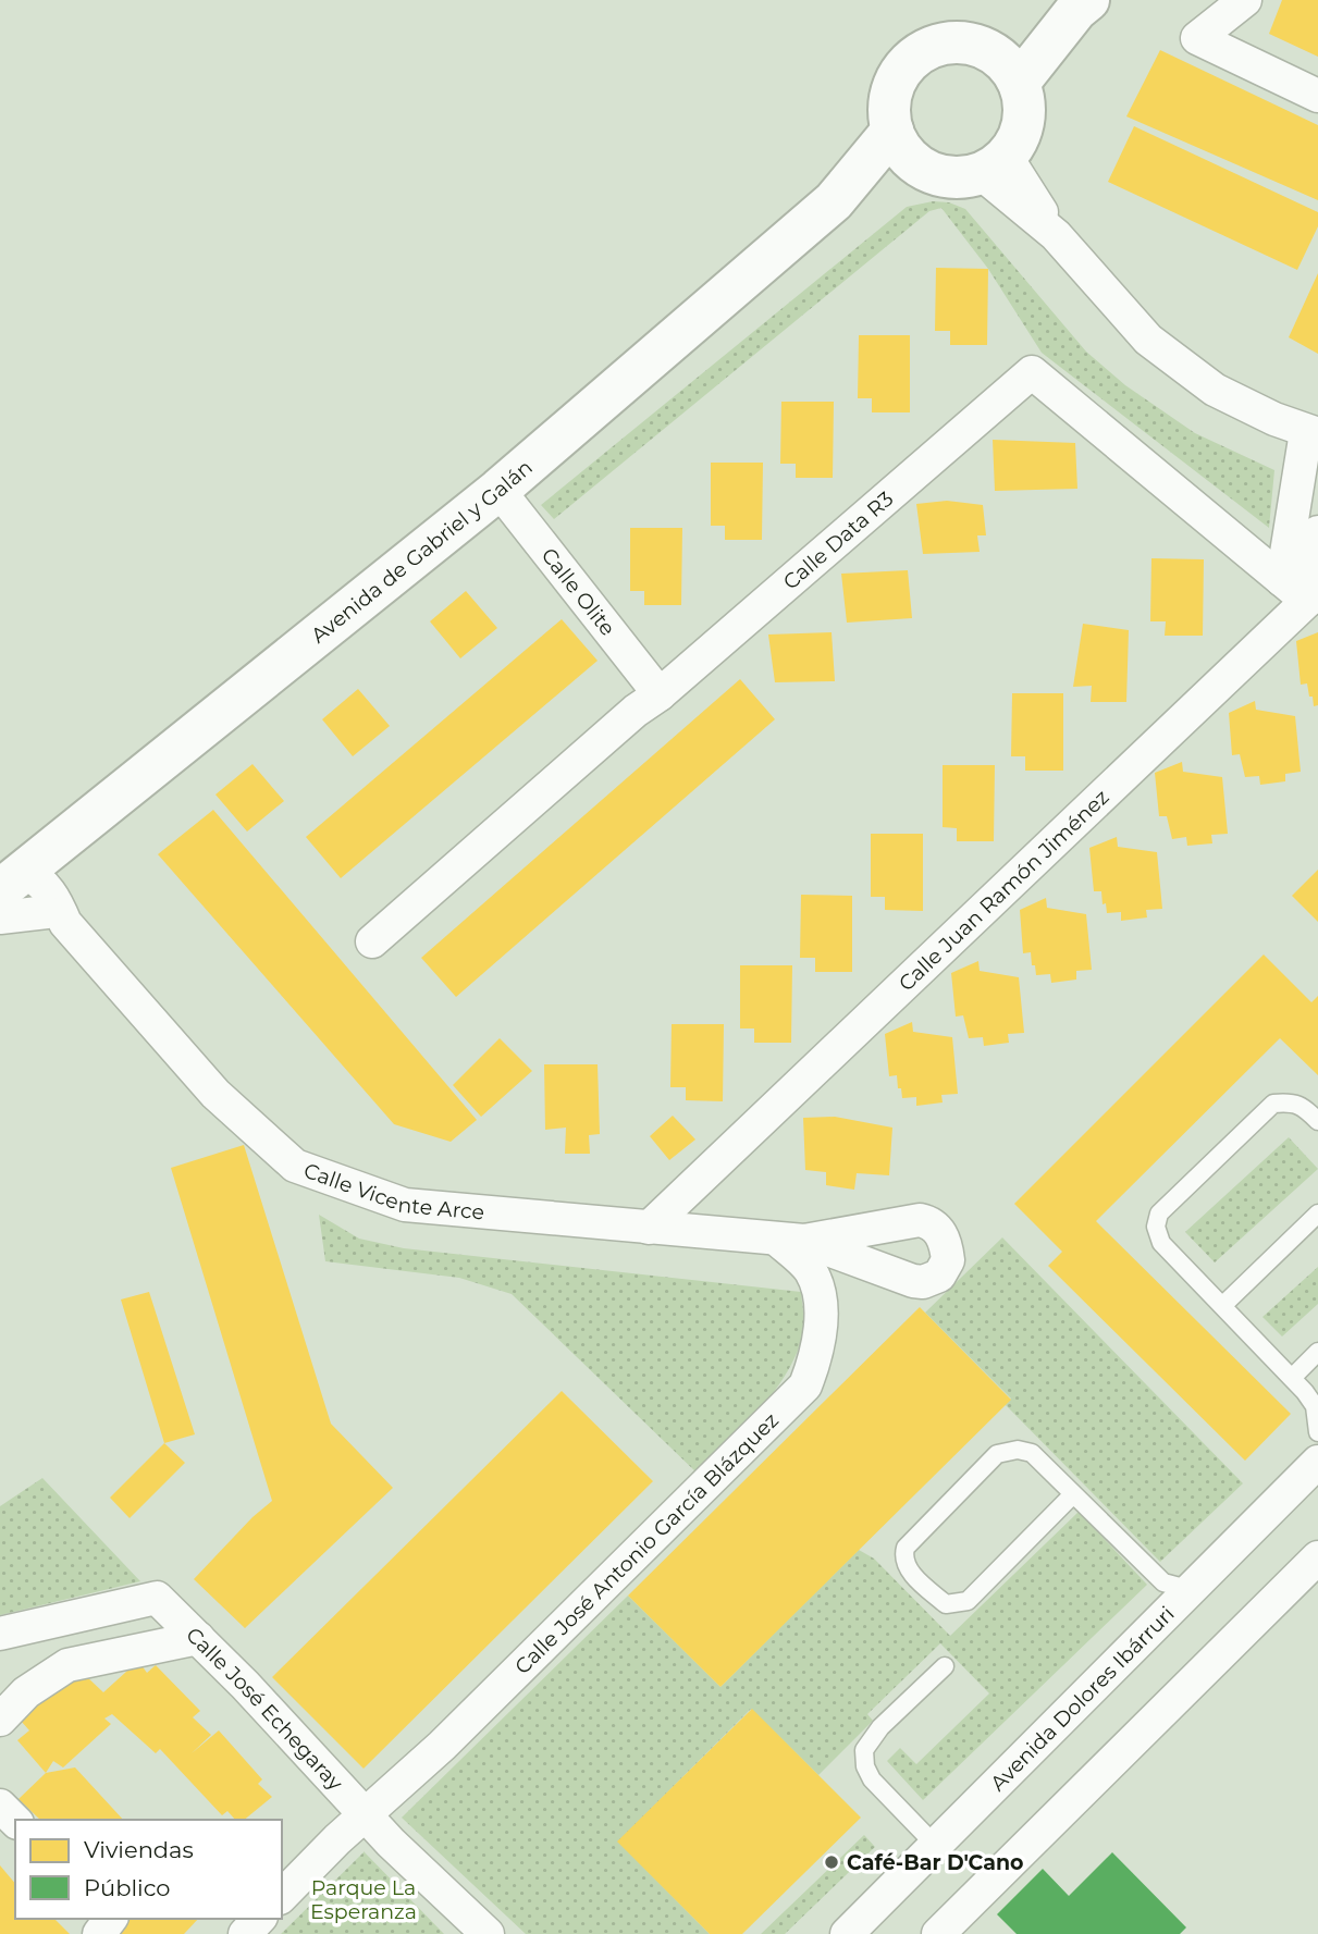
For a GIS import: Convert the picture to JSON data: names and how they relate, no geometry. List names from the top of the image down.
{
  "streets": {
    "street": [
      "Calle Data R3",
      "Avenida de Gabriel y Galán",
      "Calle Olite",
      "Calle Juan Ramón Jiménez",
      "Calle Vicente Arce",
      "Calle José Antonio García Blázquez",
      "Avenida Dolores Ibárruri",
      "Calle José Echegaray"
    ]
  },
  "crossings": [
    ["Calle Data R3", "Calle Olite"],
    ["Calle Data R3", "Calle Juan Ramón Jiménez"],
    ["Avenida de Gabriel y Galán", "Calle Olite"],
    ["Avenida de Gabriel y Galán", "Calle Vicente Arce"],
    ["Calle Juan Ramón Jiménez", "Calle Vicente Arce"],
    ["Calle Vicente Arce", "Calle José Antonio García Blázquez"],
    ["Calle José Antonio García Blázquez", "Calle José Echegaray"]
  ],
  "parks": ["Parque La Esperanza"],
  "places": ["Café-Bar D'Cano"],
  "legend": ["Viviendas", "Público"]
}
